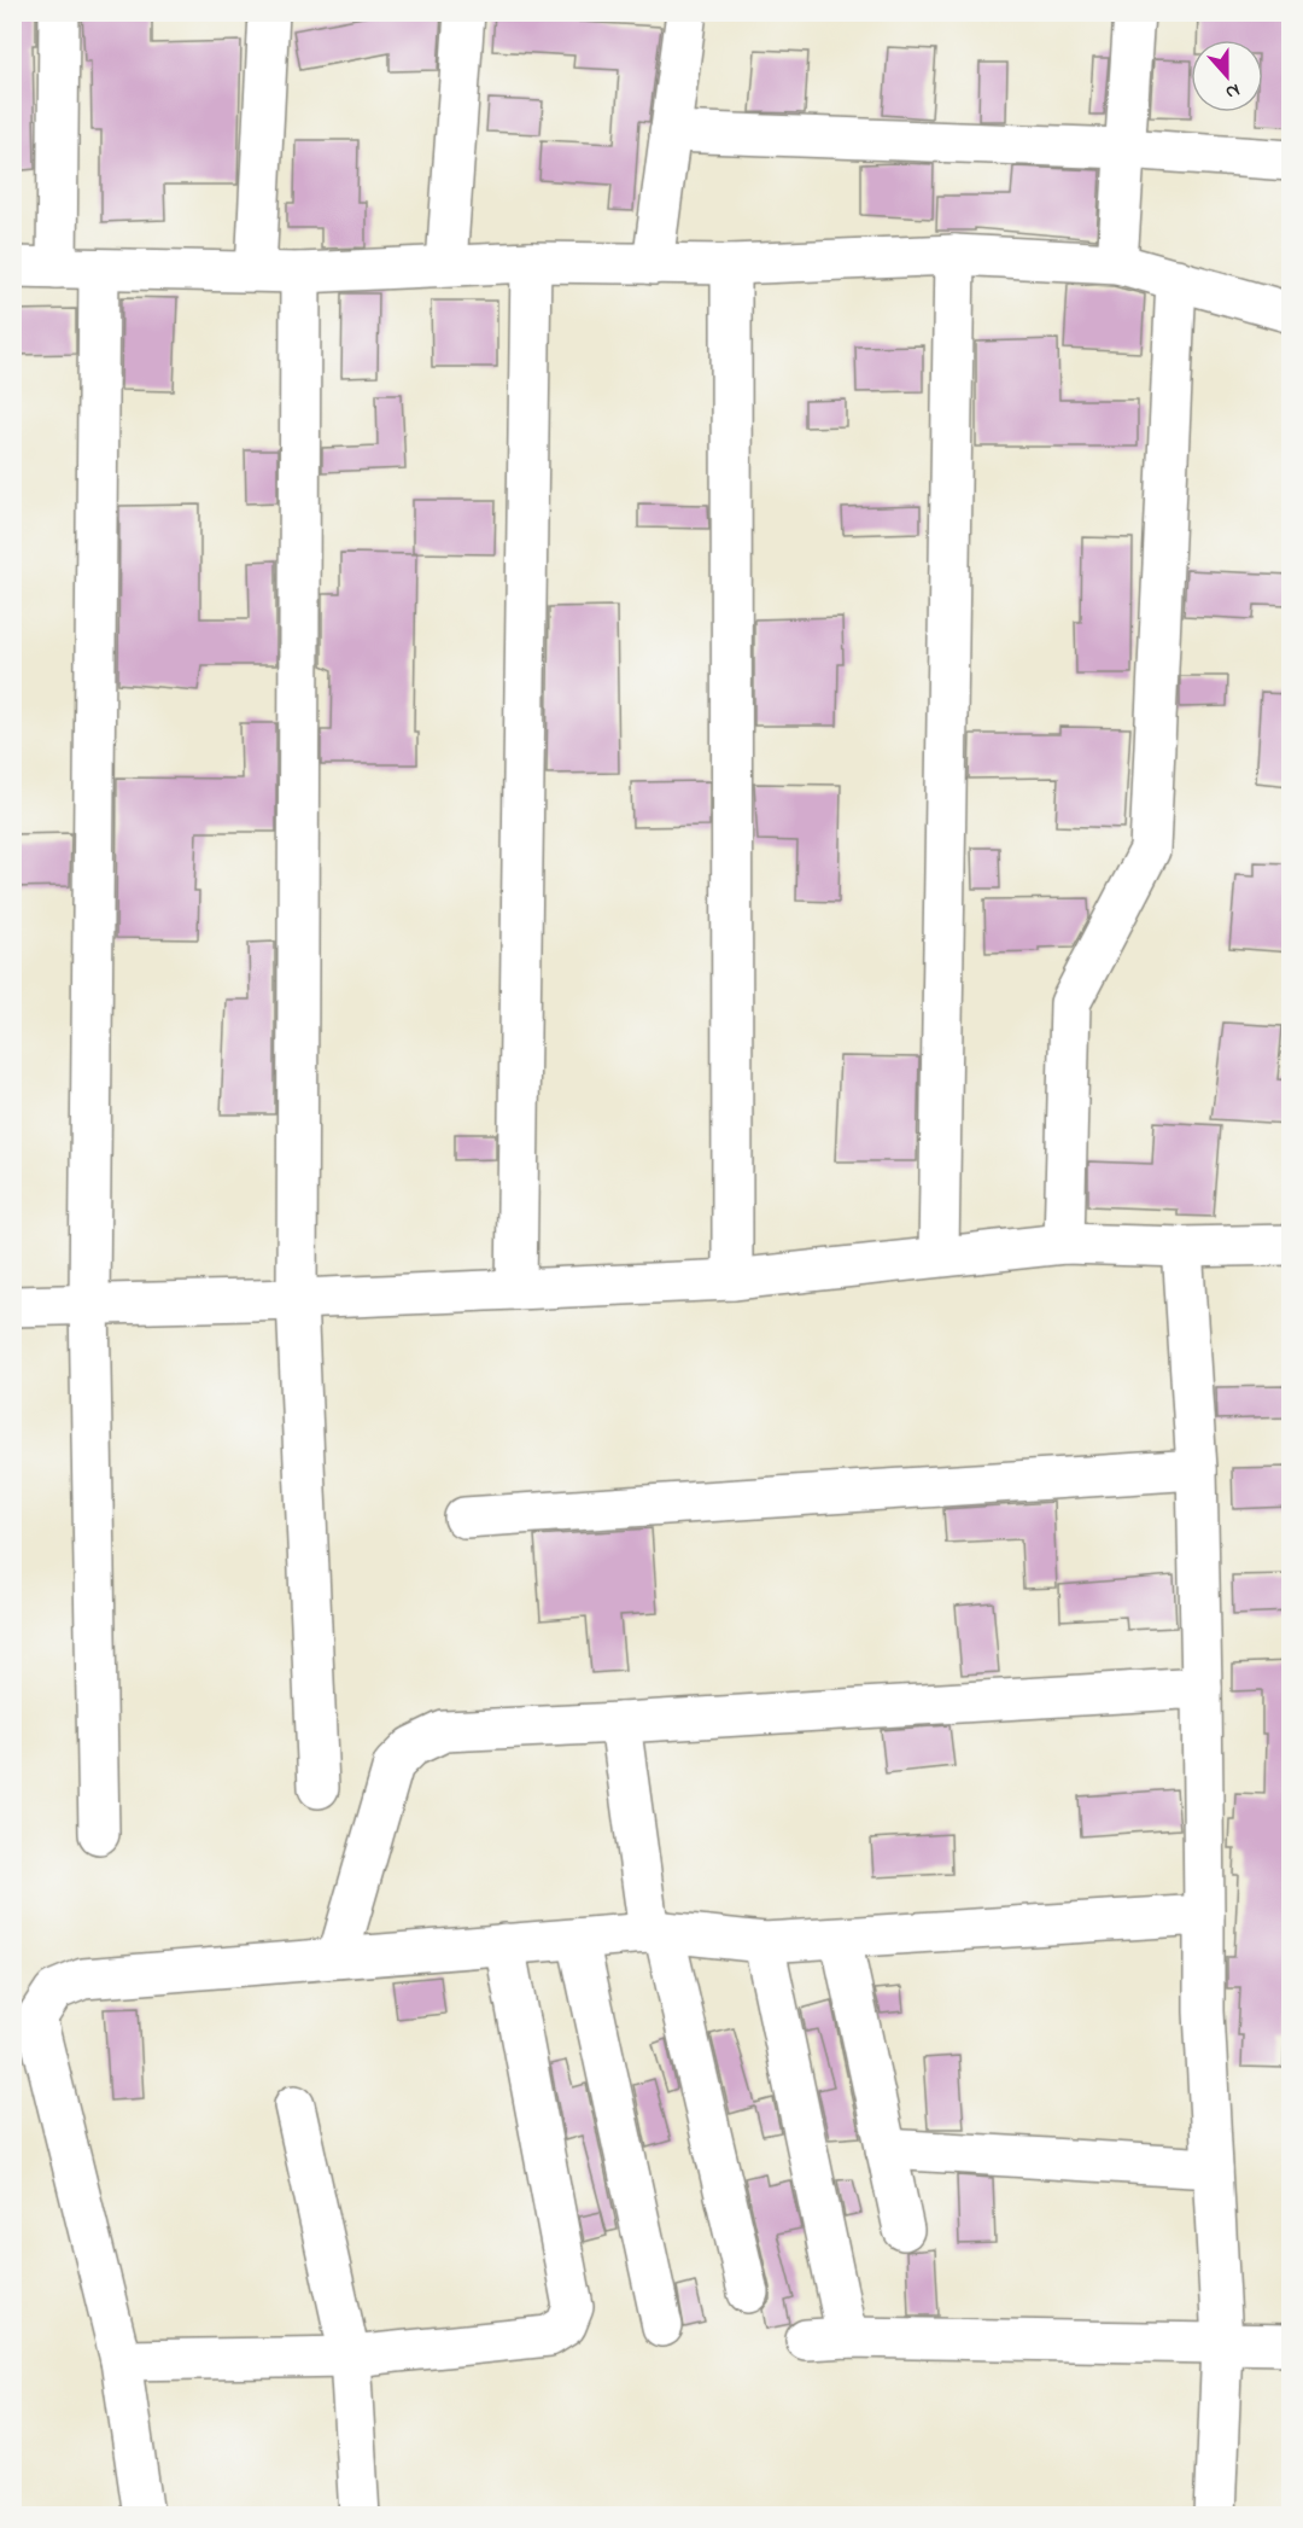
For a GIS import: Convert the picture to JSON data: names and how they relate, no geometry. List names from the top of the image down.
{
  "north": "bottom"
}
